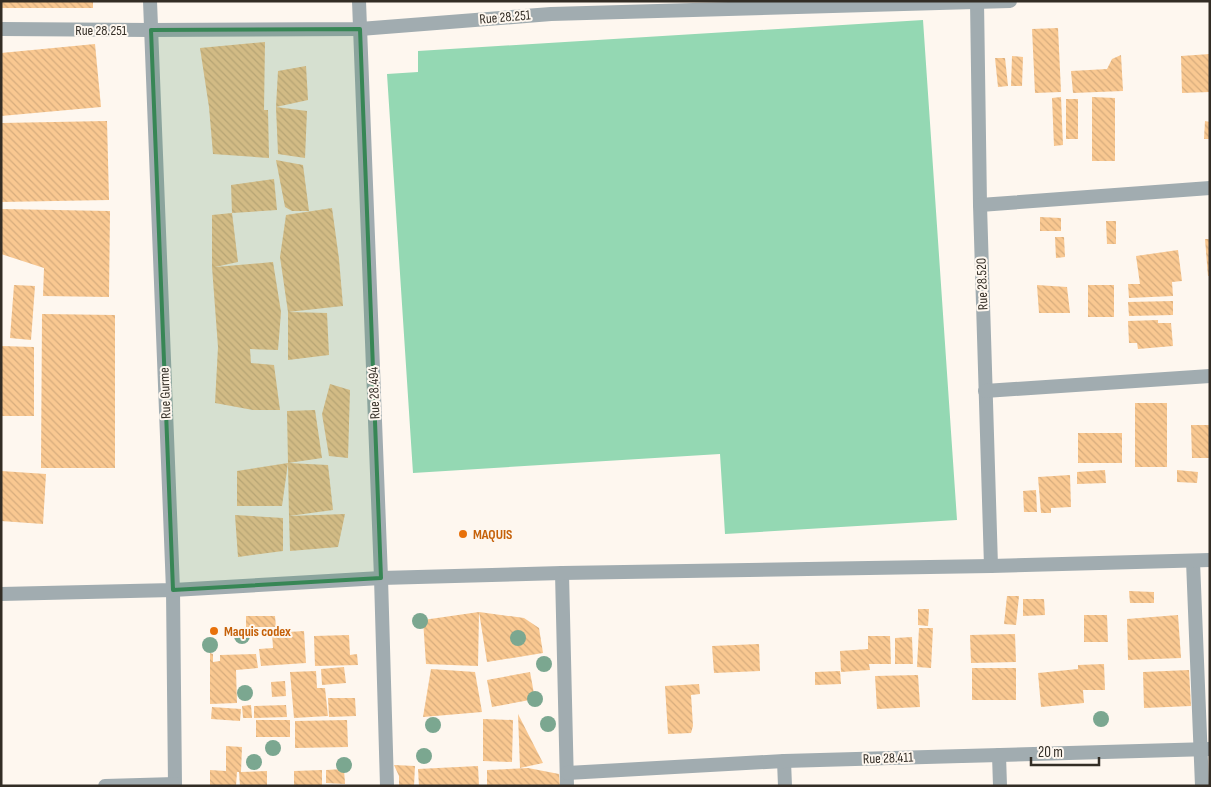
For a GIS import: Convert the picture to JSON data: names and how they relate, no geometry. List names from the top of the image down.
{
  "streets": {
    "street": [
      "Rue 28.251",
      "Rue 28.520",
      "Rue Gurme",
      "Rue 28.494",
      "Rue 28.411"
    ]
  },
  "crossings": [
    ["Rue 28.251", "Rue 28.520"],
    ["Rue 28.251", "Rue Gurme"],
    ["Rue 28.251", "Rue 28.494"]
  ],
  "places": ["MAQUIS", "Maquis codex"],
  "scale_bar": "20 m"
}
